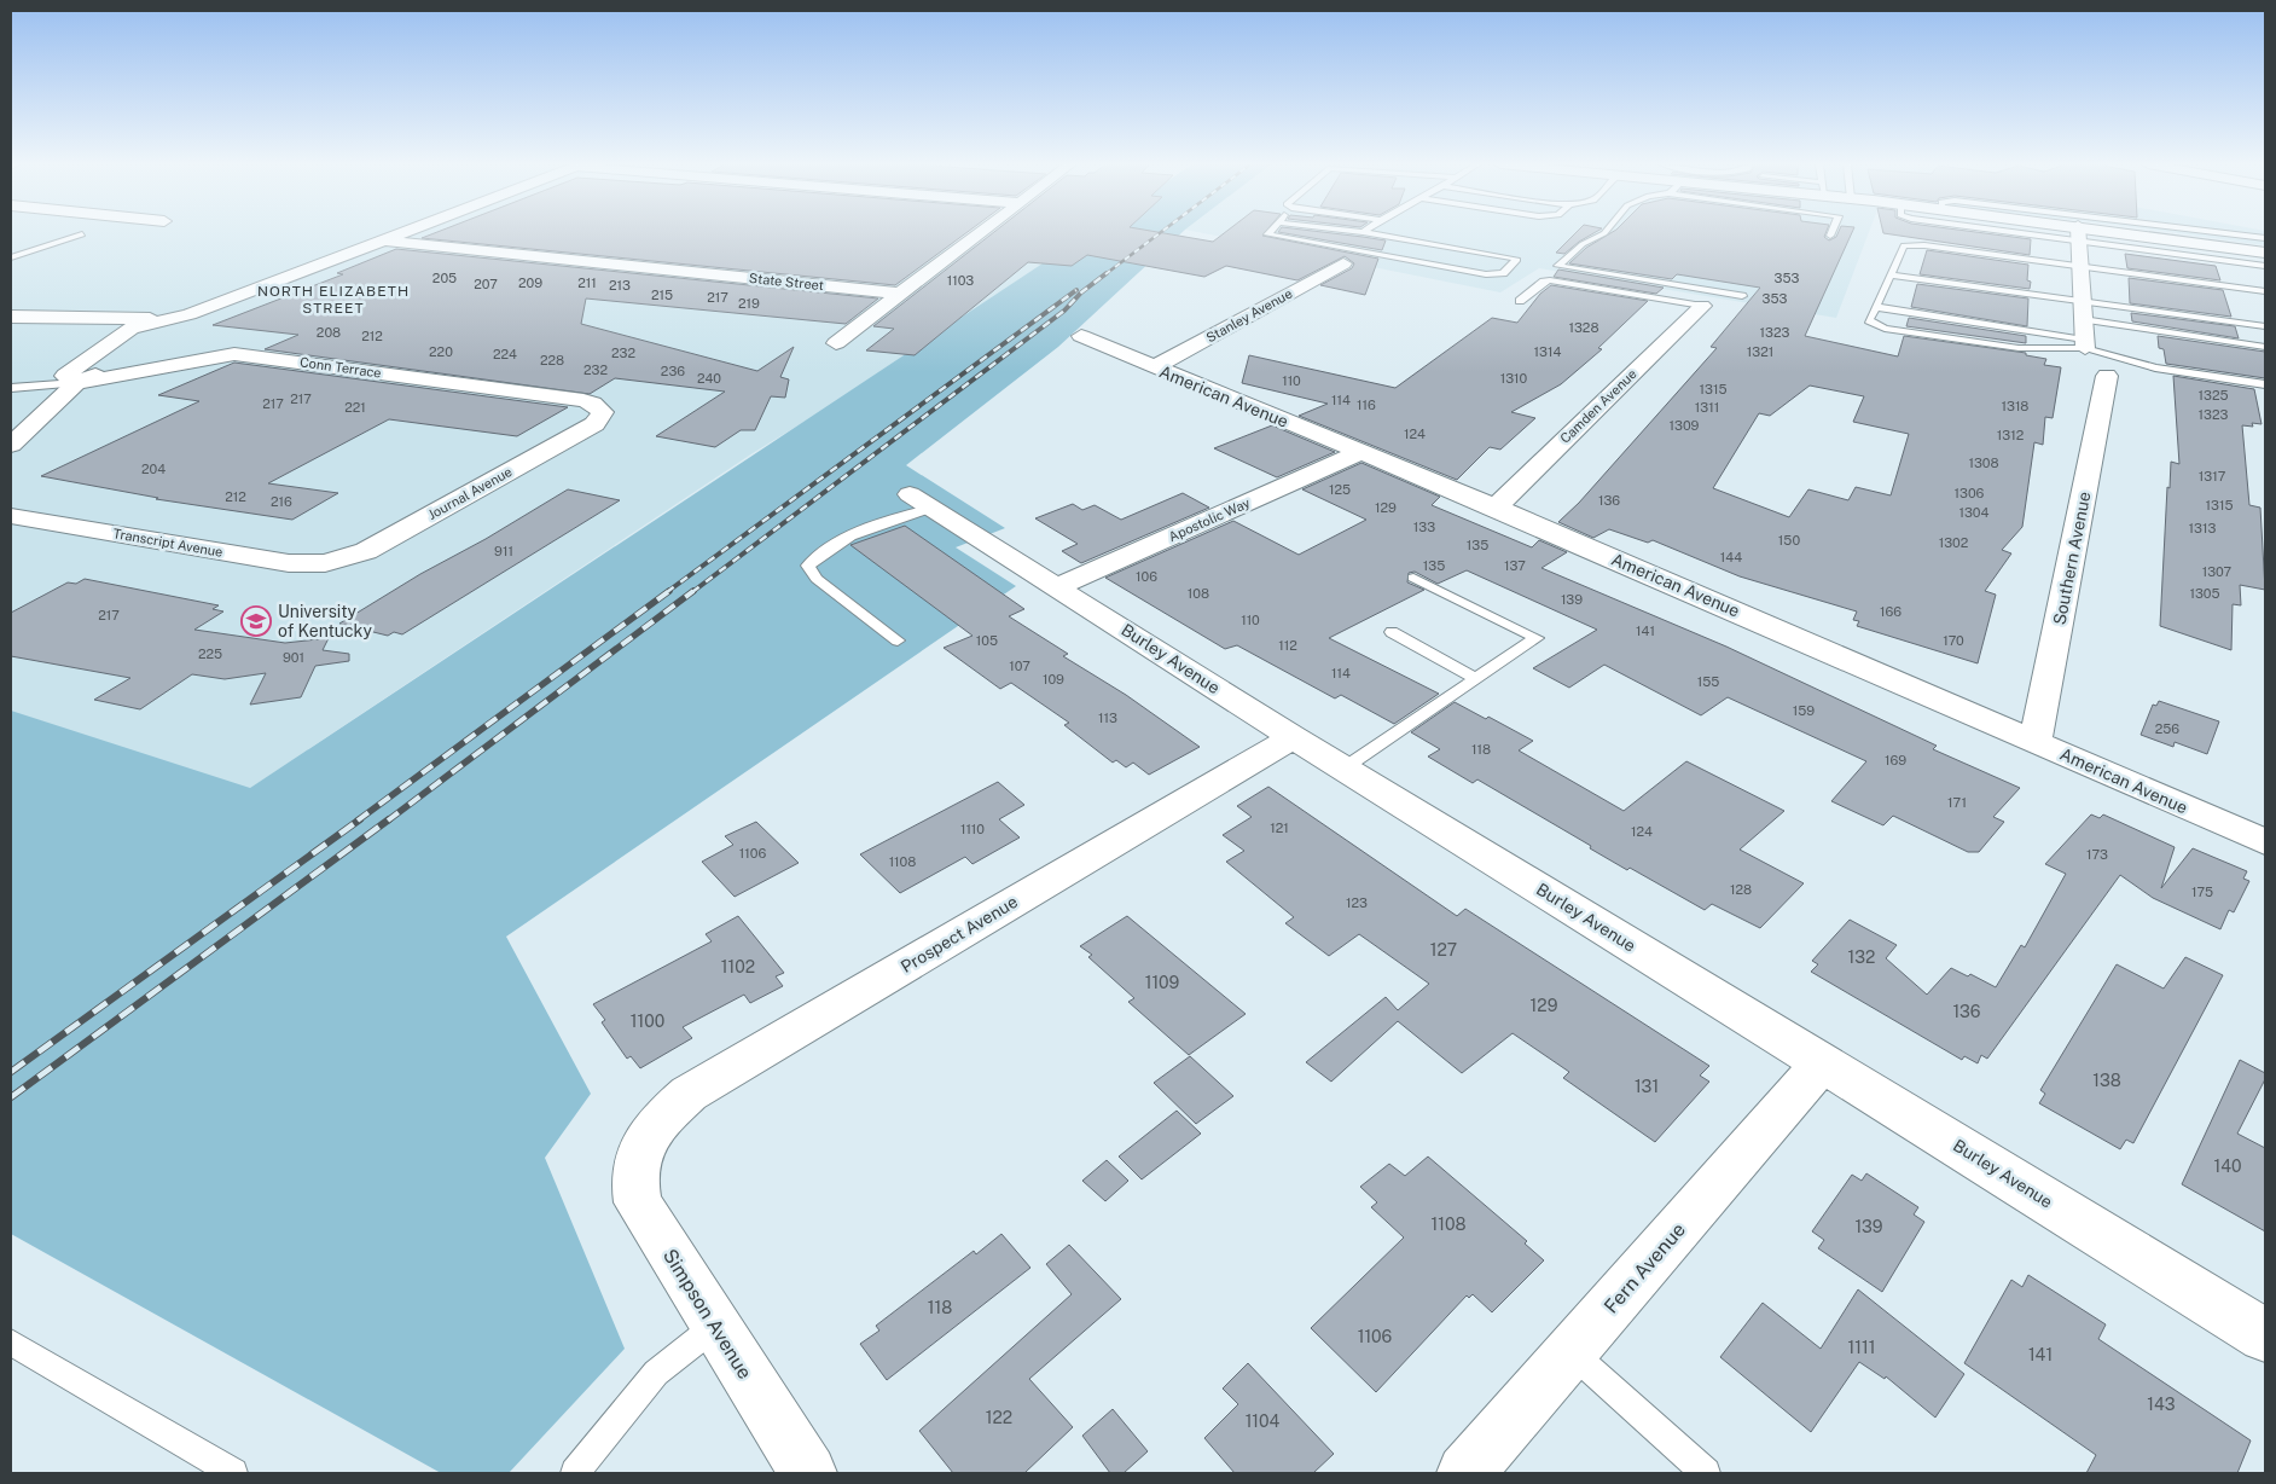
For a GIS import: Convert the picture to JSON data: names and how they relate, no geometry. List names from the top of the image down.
{
  "streets": {
    "street": [
      "State Street",
      "Stanley Avenue",
      "Conn Terrace",
      "American Avenue",
      "Camden Avenue",
      "Journal Avenue",
      "Apostolic Way",
      "Transcript Avenue",
      "Southern Avenue",
      "Burley Avenue",
      "Prospect Avenue",
      "Fern Avenue",
      "Simpson Avenue"
    ]
  },
  "crossings": [
    ["Stanley Avenue", "American Avenue"],
    ["Conn Terrace", "Journal Avenue"],
    ["American Avenue", "Camden Avenue"],
    ["American Avenue", "Apostolic Way"],
    ["American Avenue", "Southern Avenue"],
    ["Journal Avenue", "Transcript Avenue"],
    ["Apostolic Way", "Burley Avenue"],
    ["Burley Avenue", "Prospect Avenue"],
    ["Burley Avenue", "Fern Avenue"],
    ["Prospect Avenue", "Simpson Avenue"]
  ],
  "districts": ["NORTH ELIZABETH STREET"],
  "places": {
    "school or university": ["University of Kentucky"]
  },
  "house_numbers": [
    "205",
    "353",
    "1103",
    "209",
    "211",
    "207",
    "213",
    "215",
    "217",
    "353",
    "219",
    "1328",
    "208",
    "1323",
    "212",
    "220",
    "1314",
    "1321",
    "232",
    "224",
    "228",
    "232",
    "236",
    "240",
    "1310",
    "110",
    "1315",
    "1325",
    "217",
    "114",
    "217",
    "116",
    "1318",
    "221",
    "1311",
    "1323",
    "1309",
    "124",
    "1312",
    "1308",
    "204",
    "1317",
    "125",
    "1306",
    "212",
    "136",
    "216",
    "1315",
    "129",
    "1304",
    "133",
    "1313",
    "150",
    "1302",
    "135",
    "911",
    "144",
    "135",
    "137",
    "1307",
    "106",
    "108",
    "1305",
    "139",
    "166",
    "217",
    "110",
    "141",
    "105",
    "170",
    "112",
    "225",
    "901",
    "107",
    "114",
    "109",
    "155",
    "159",
    "113",
    "256",
    "118",
    "169",
    "171",
    "121",
    "1110",
    "124",
    "1106",
    "173",
    "1108",
    "128",
    "175",
    "123",
    "127",
    "132",
    "1102",
    "1109",
    "129",
    "136",
    "1100",
    "138",
    "131",
    "140",
    "1108",
    "139",
    "118",
    "1106",
    "1111",
    "141",
    "143",
    "122",
    "1104"
  ]
}
